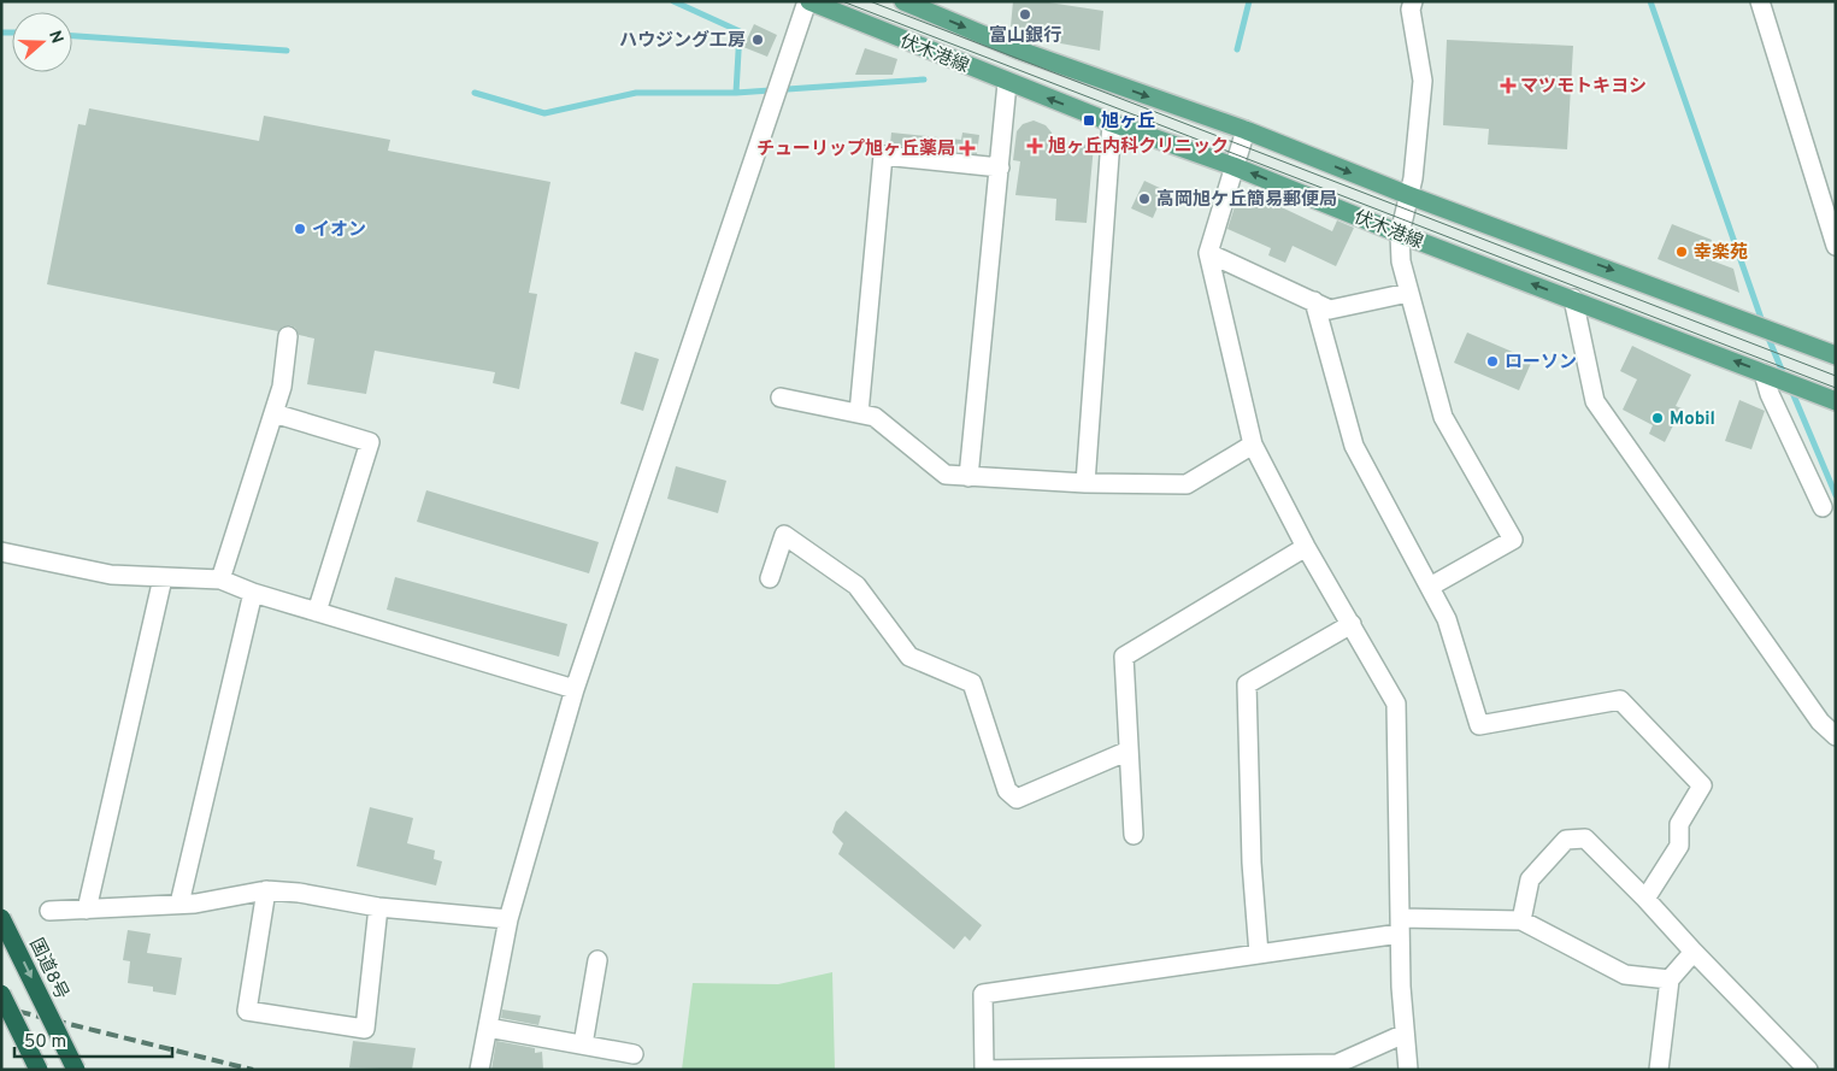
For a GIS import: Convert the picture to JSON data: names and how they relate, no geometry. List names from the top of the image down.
{
  "streets": {
    "highway": ["国道8号"],
    "main road": ["伏木港線"]
  },
  "places": {
    "other": [
      "富山銀行",
      "ハウジング工房",
      "高岡旭ケ丘簡易郵便局",
      "イオン",
      "幸楽苑",
      "ローソン",
      "Mobil"
    ],
    "health": ["マツモトキヨシ", "旭ヶ丘内科クリニック", "チューリップ旭ヶ丘薬局"],
    "transit": ["旭ヶ丘"]
  },
  "scale_bar": "50 m",
  "north": "right"
}
